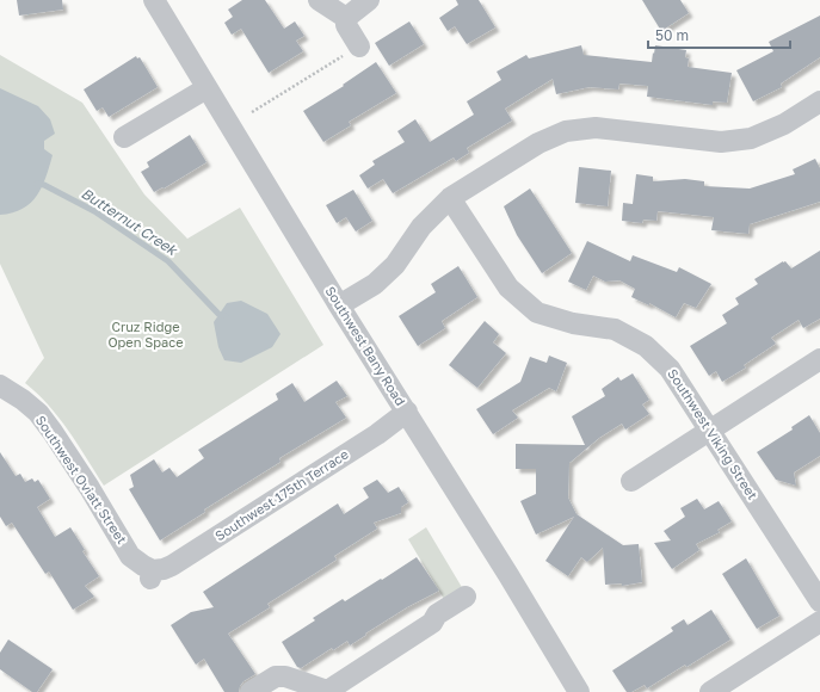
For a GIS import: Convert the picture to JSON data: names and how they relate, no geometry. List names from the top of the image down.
{
  "streets": {
    "street": [
      "Southwest Bany Road",
      "Southwest Viking Street",
      "Southwest Oviatt Street",
      "Southwest 175th Terrace"
    ]
  },
  "crossings": [
    ["Southwest Bany Road", "Southwest 175th Terrace"],
    ["Southwest Oviatt Street", "Southwest 175th Terrace"]
  ],
  "water": ["Butternut Creek"],
  "parks": ["Cruz Ridge Open Space"],
  "scale_bar": "50 m"
}
